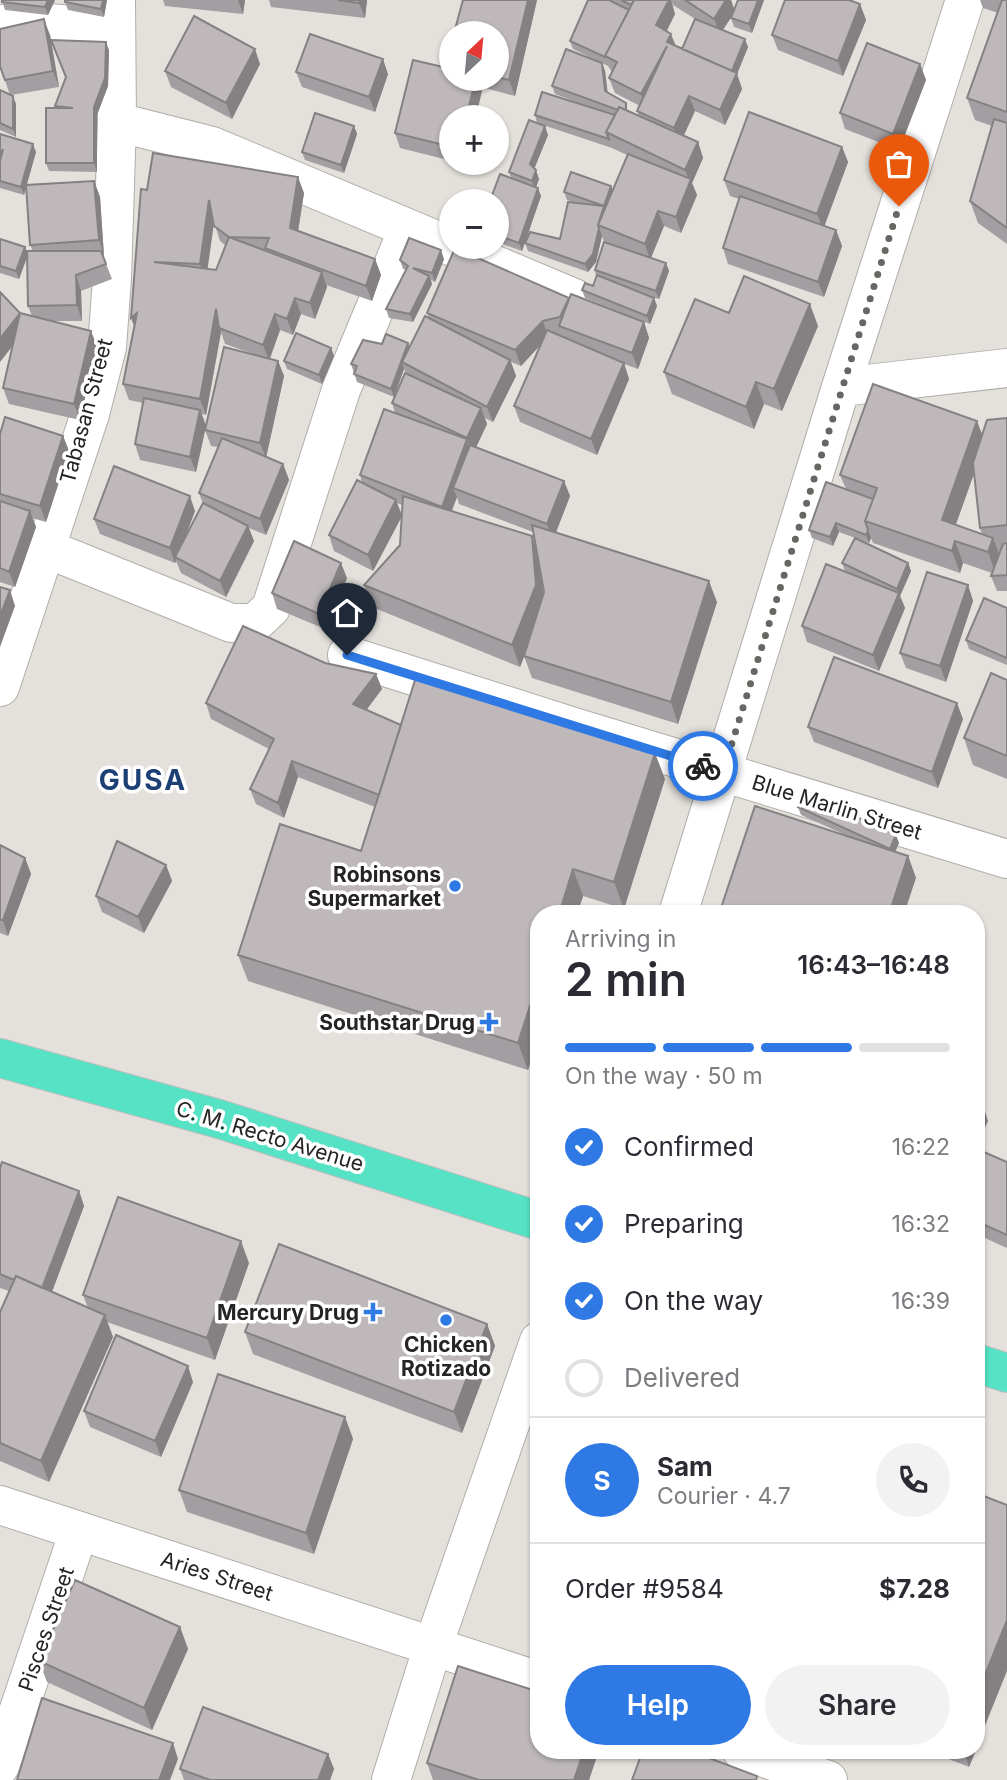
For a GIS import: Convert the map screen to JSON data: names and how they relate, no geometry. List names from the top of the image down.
{
  "streets": {
    "highway": ["C. M. Recto Avenue"],
    "street": [
      "Tabasan Street",
      "Blue Marlin Street",
      "Aries Street",
      "Pisces Street"
    ]
  },
  "crossings": [
    ["Aries Street", "Pisces Street"]
  ],
  "districts": ["GUSA"],
  "places": {
    "other": ["Robinsons Supermarket", "Chicken Rotizado"],
    "health": ["Southstar Drug", "Mercury Drug"]
  },
  "north": "top right",
  "page": {
    "map_buttons": ["+", "−"],
    "heading": ["2 min", "Arriving in", "16:43–16:48"],
    "panel": [
      "Sam",
      "Courier · 4.7",
      "Order #9584",
      "$7.28"
    ],
    "bar": "On the way · 50 m",
    "list": [
      ["Confirmed", "16:22"],
      ["Preparing", "16:32"],
      ["On the way", "16:39"],
      "Delivered"
    ],
    "round": "S",
    "buttons": ["Help", "Share"]
  }
}
